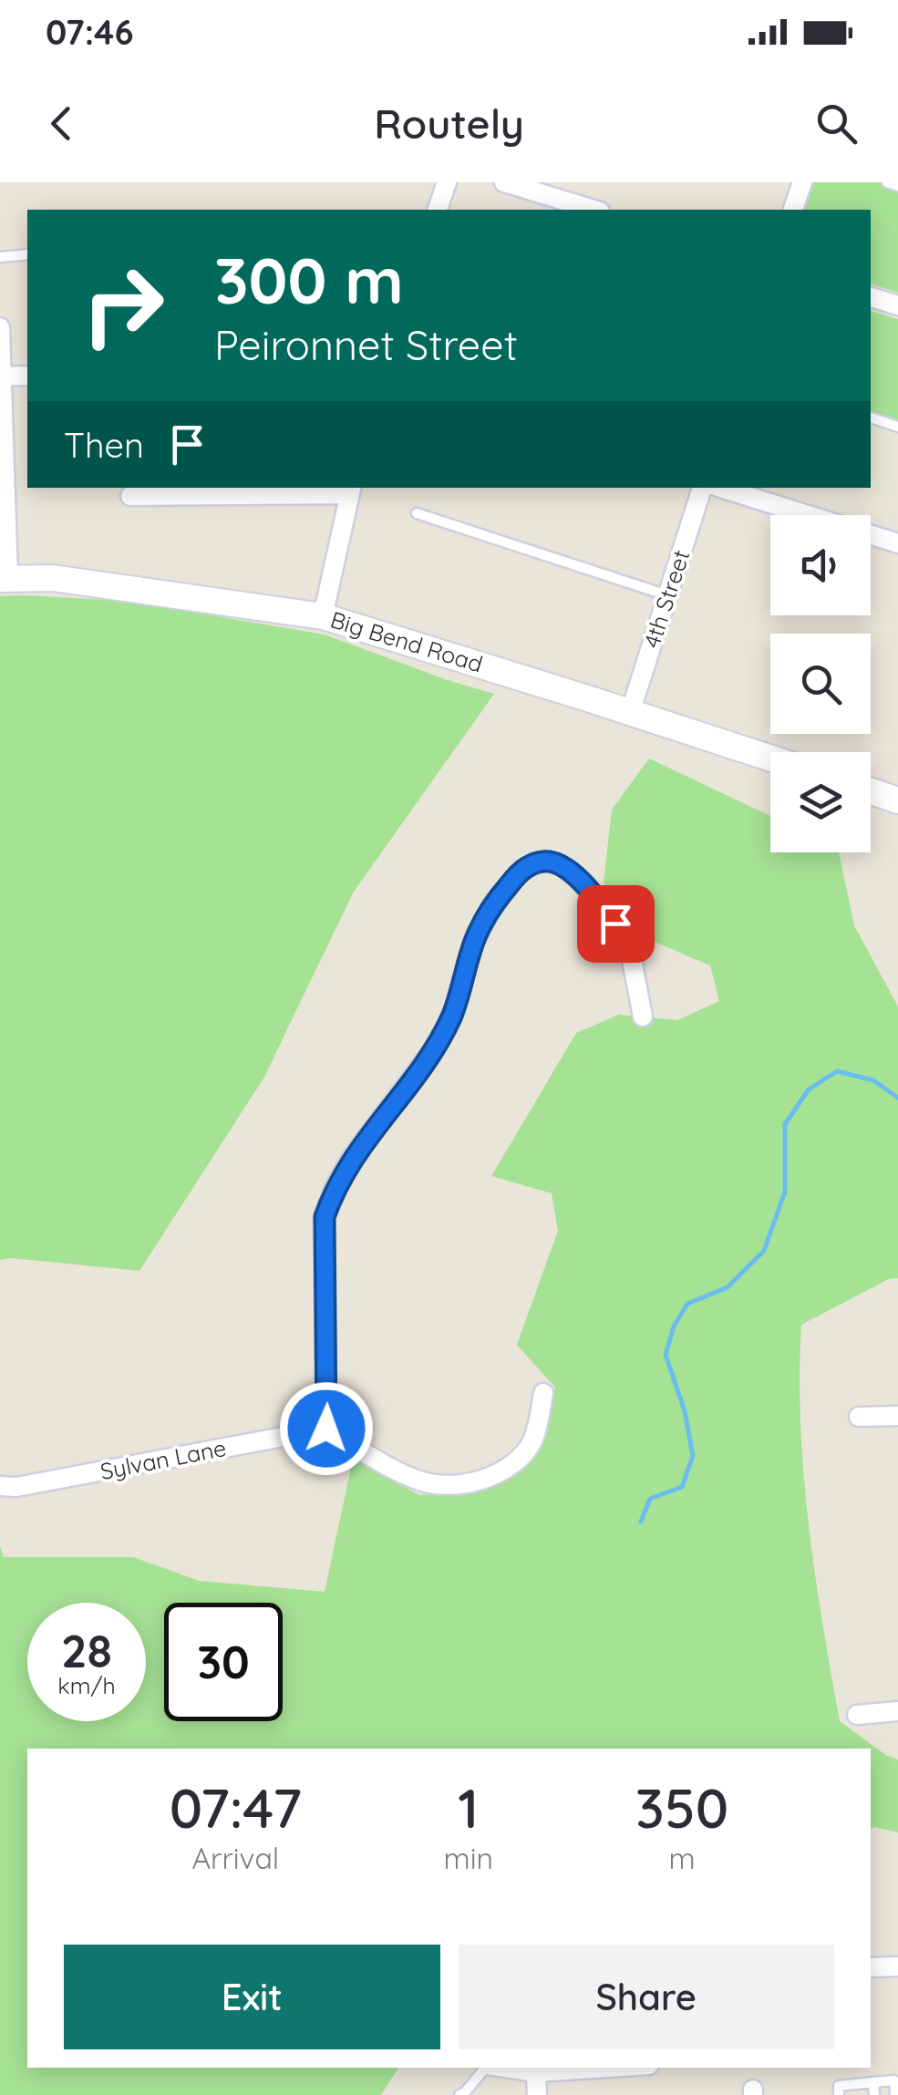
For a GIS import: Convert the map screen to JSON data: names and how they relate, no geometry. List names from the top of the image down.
{
  "streets": {
    "main road": ["Big Bend Road"],
    "street": ["4th Street", "Sylvan Lane"]
  },
  "crossings": [
    ["4th Street", "Big Bend Road"]
  ],
  "page": {
    "status": "07:46",
    "header": "Routely",
    "turn": ["300 m", "Peironnet Street"],
    "then": "Then",
    "speed": "28 km/h",
    "limit": "30",
    "eta": [
      "07:47",
      "Arrival",
      "1",
      "min",
      "350",
      "m"
    ],
    "buttons": ["Exit", "Share"]
  }
}
